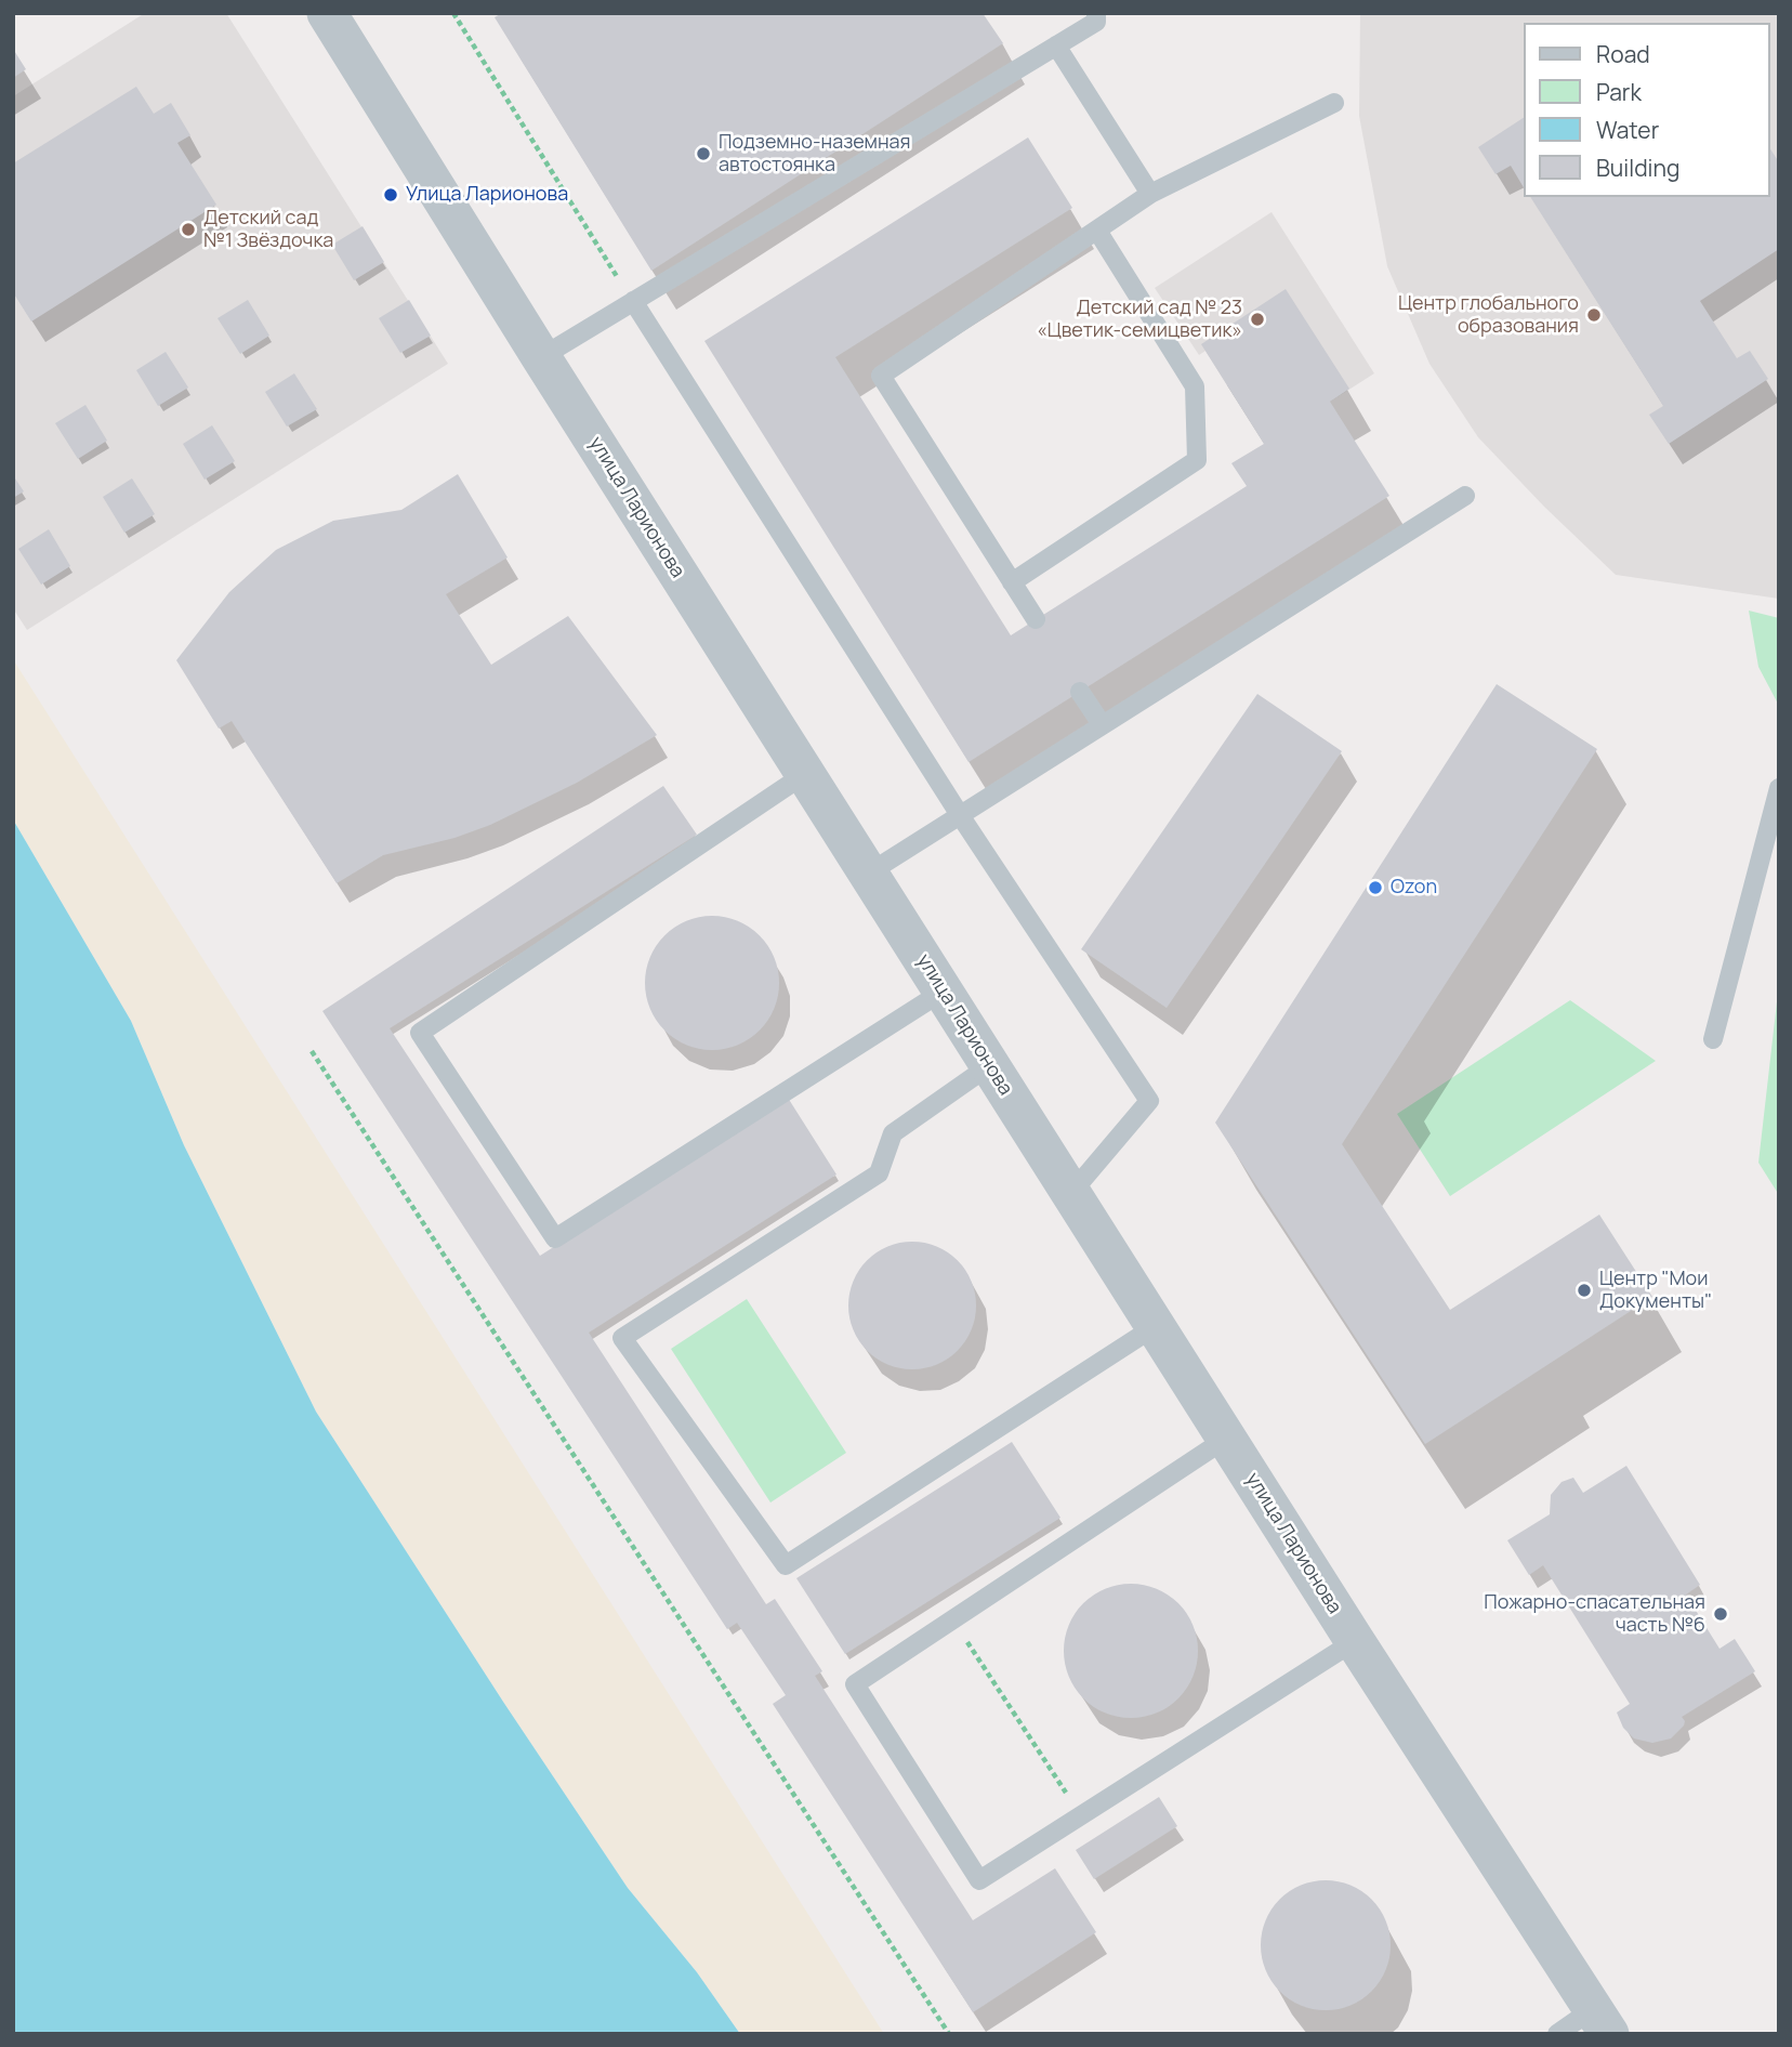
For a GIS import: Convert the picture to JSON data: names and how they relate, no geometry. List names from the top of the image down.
{
  "streets": {
    "street": ["улица Ларионова"]
  },
  "places": [
    "Подземно-наземная автостоянка",
    "Улица Ларионова",
    "Детский сад №1 Звёздочка",
    "Центр глобального образования",
    "Детский сад № 23 «Цветик-семицветик»",
    "Ozon",
    "Центр \"Мои Документы\"",
    "Пожарно-спасательная часть №6"
  ],
  "legend": [
    "Road",
    "Park",
    "Water",
    "Building"
  ]
}
